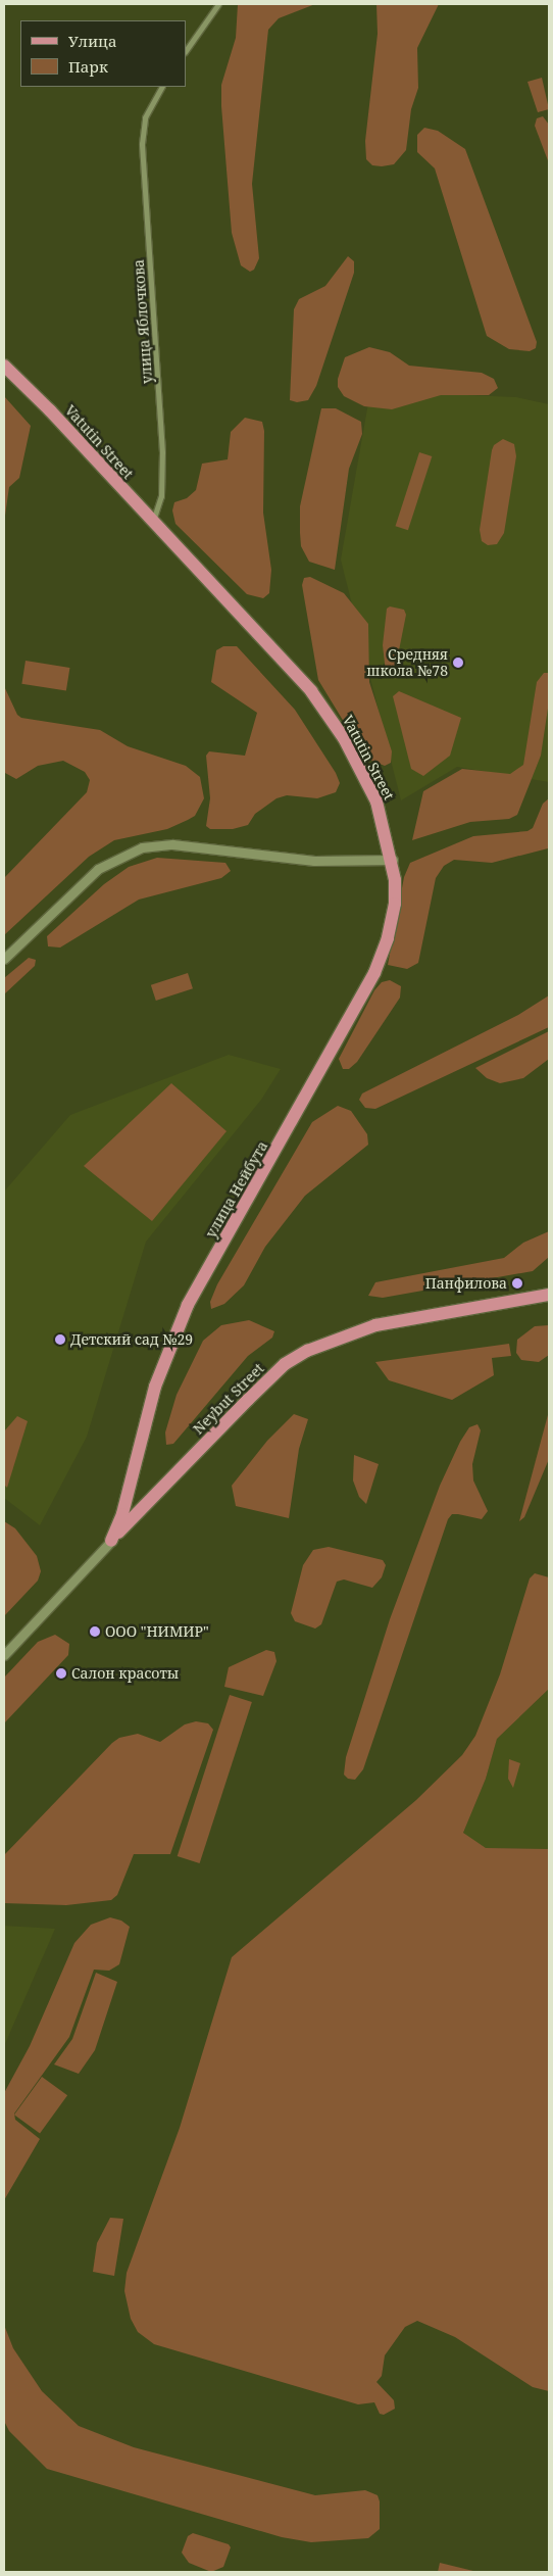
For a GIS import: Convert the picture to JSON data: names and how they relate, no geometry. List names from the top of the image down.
{
  "streets": {
    "main road": ["Vatutin Street", "улица Нейбута", "Neybut Street"],
    "street": ["улица Яблочкова"]
  },
  "crossings": [
    ["улица Яблочкова", "Vatutin Street"],
    ["Vatutin Street", "улица Нейбута"],
    ["улица Нейбута", "Neybut Street"]
  ],
  "places": [
    "Средняя школа №78",
    "Панфилова",
    "Детский сад №29",
    "ООО \"НИМИР\"",
    "Салон красоты"
  ],
  "legend": ["Улица", "Парк"]
}
